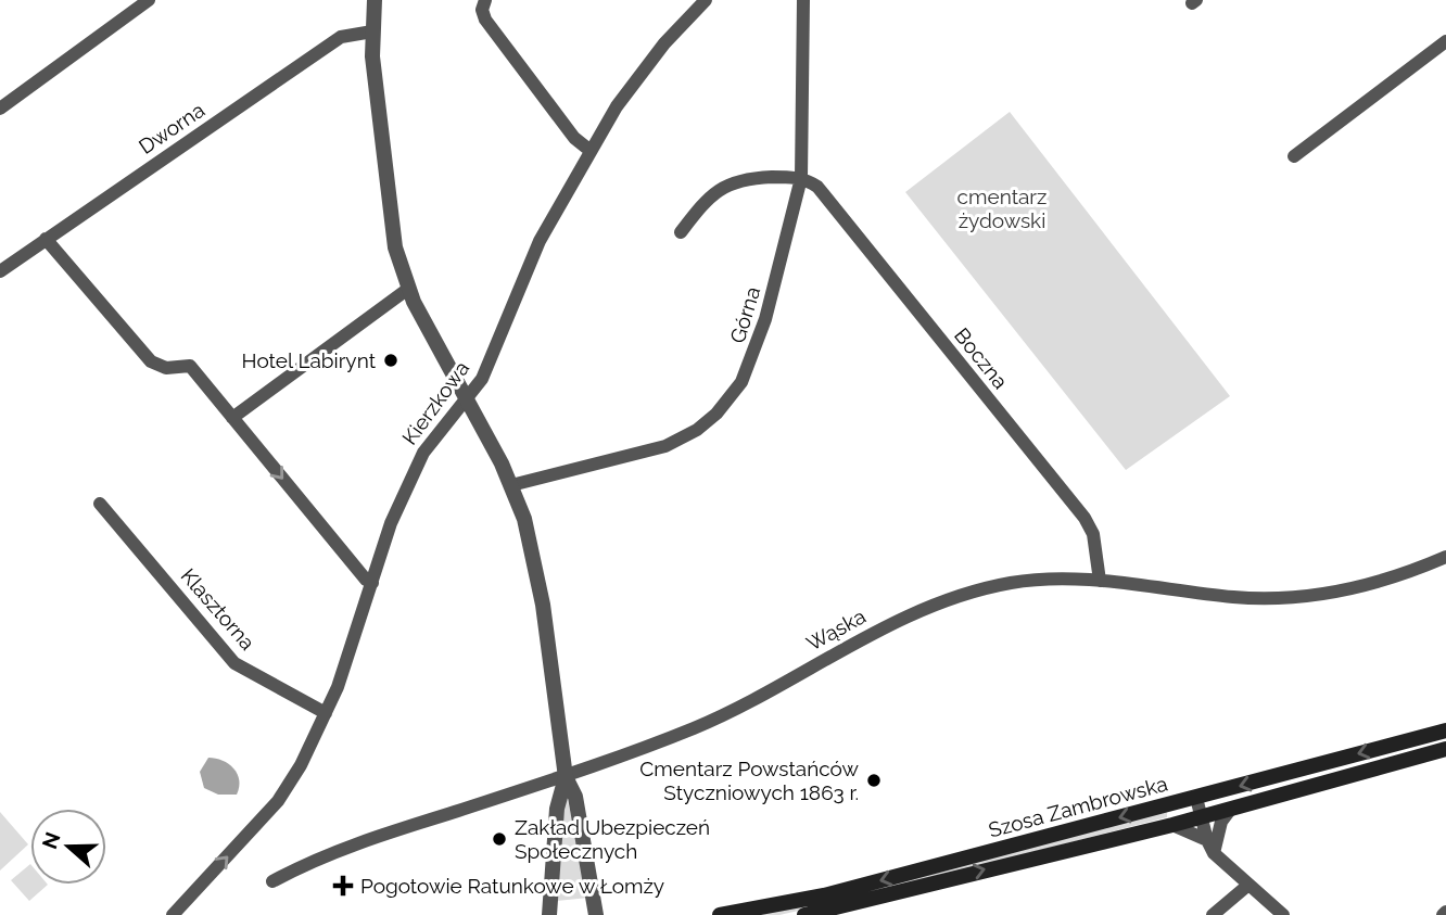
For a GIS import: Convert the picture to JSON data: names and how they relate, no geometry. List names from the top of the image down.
{
  "streets": {
    "main road": ["Szosa Zambrowska"],
    "street": [
      "Dworna",
      "Górna",
      "Boczna",
      "Kierzkowa",
      "Klasztorna",
      "Wąska"
    ]
  },
  "crossings": [
    ["Górna", "Boczna"],
    ["Boczna", "Wąska"],
    ["Kierzkowa", "Klasztorna"]
  ],
  "parks": ["cmentarz żydowski"],
  "places": {
    "other": ["Hotel Labirynt", "Cmentarz Powstańców Styczniowych 1863 r.", "Zakład Ubezpieczeń Społecznych"],
    "health": ["Pogotowie Ratunkowe w Łomży"]
  },
  "north": "left"
}
